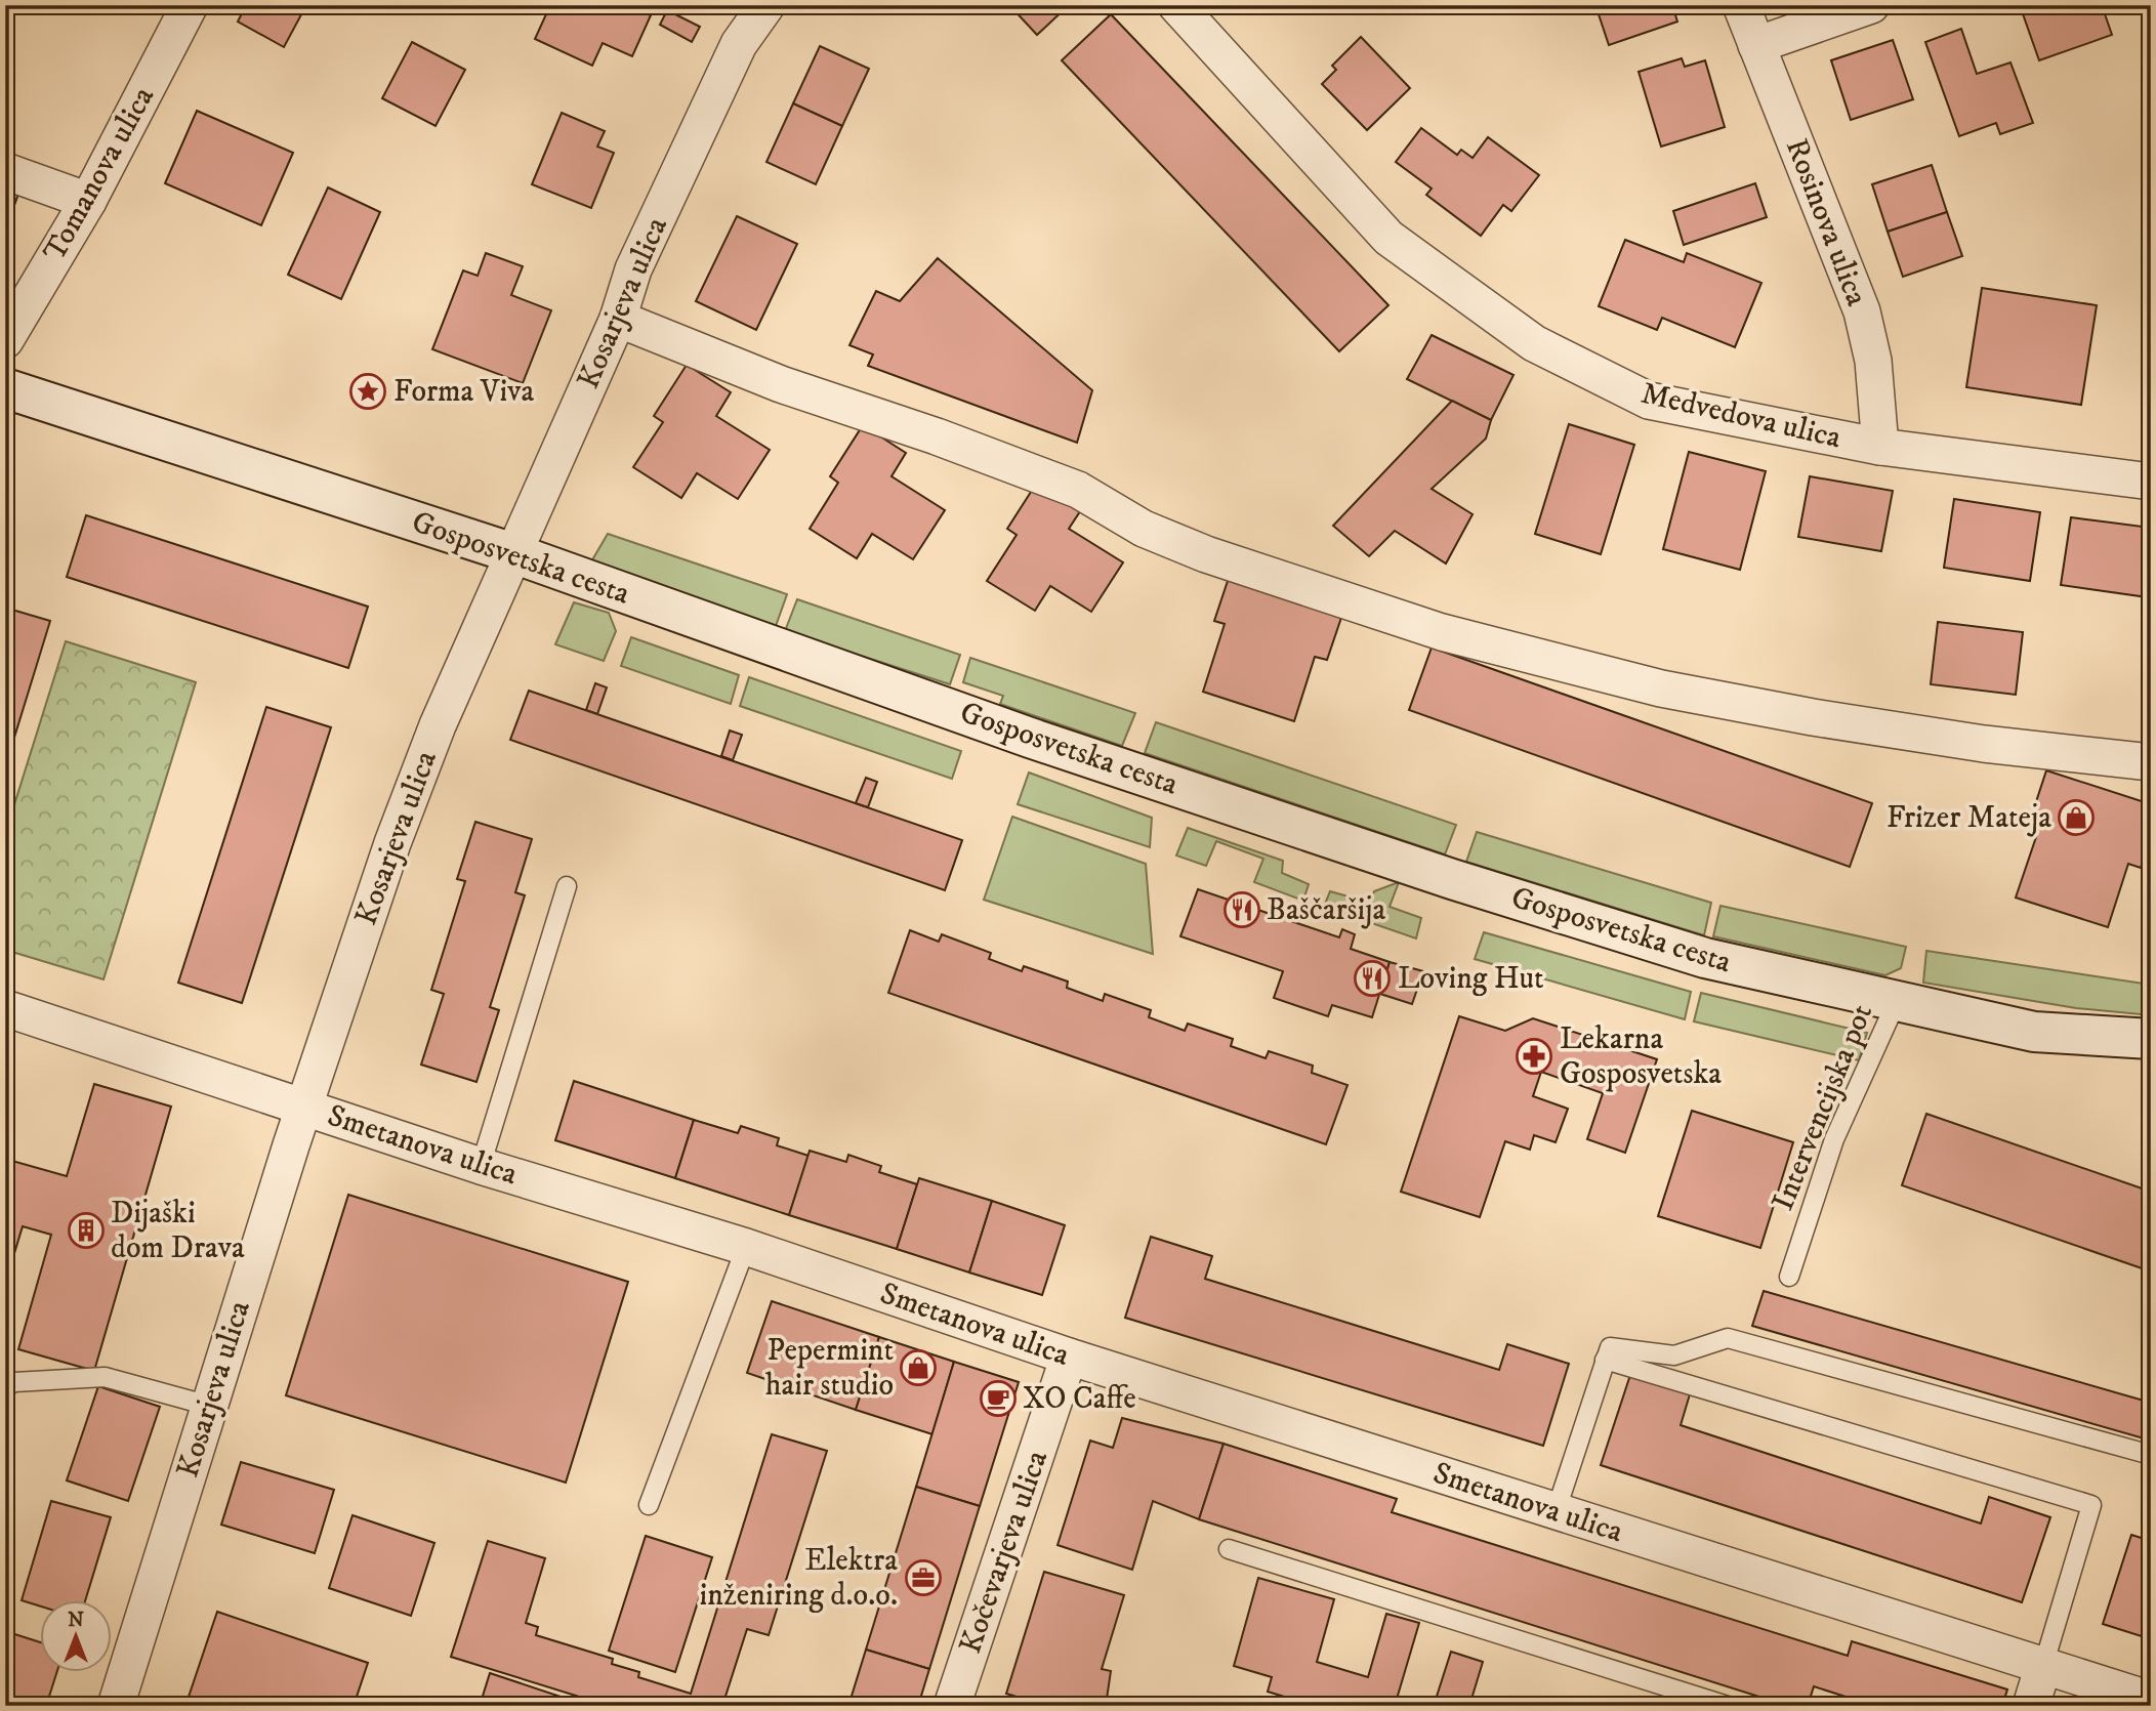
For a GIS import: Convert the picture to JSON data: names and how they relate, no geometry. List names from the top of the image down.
{
  "streets": {
    "street": [
      "Tomanova ulica",
      "Rosinova ulica",
      "Kosarjeva ulica",
      "Medvedova ulica",
      "Gosposvetska cesta",
      "Smetanova ulica",
      "Kočevarjeva ulica"
    ],
    "lane": ["Intervencijska pot"]
  },
  "crossings": [
    ["Rosinova ulica", "Medvedova ulica"],
    ["Kosarjeva ulica", "Gosposvetska cesta"],
    ["Kosarjeva ulica", "Smetanova ulica"],
    ["Gosposvetska cesta", "Intervencijska pot"],
    ["Smetanova ulica", "Kočevarjeva ulica"]
  ],
  "places": {
    "place": ["Forma Viva"],
    "shop": ["Frizer Mateja", "Pepermint hair studio"],
    "restaurant": ["Baščaršija", "Loving Hut"],
    "pharmacy": ["Lekarna Gosposvetska"],
    "building": ["Dijaški dom Drava"],
    "cafe": ["XO Caffe"],
    "office": ["Elektra inženiring d.o.o."]
  },
  "north": "top"
}
